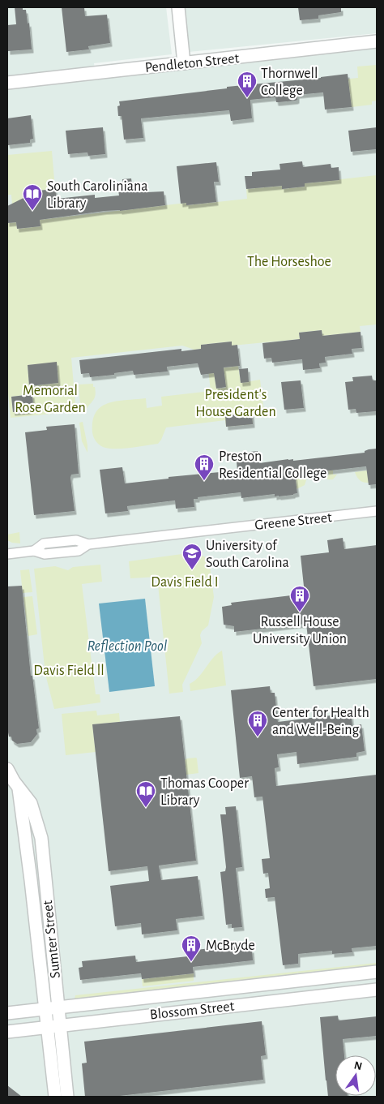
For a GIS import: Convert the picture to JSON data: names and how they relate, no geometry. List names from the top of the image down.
{
  "streets": {
    "street": [
      "Pendleton Street",
      "Greene Street",
      "Sumter Street",
      "Blossom Street"
    ]
  },
  "crossings": [
    ["Sumter Street", "Blossom Street"]
  ],
  "water": ["Reflection Pool"],
  "parks": [
    "The Horseshoe",
    "Memorial Rose Garden",
    "President's House Garden",
    "Davis Field I",
    "Davis Field ll"
  ],
  "places": {
    "building": [
      "Thornwell College",
      "Preston Residential College",
      "Russell House University Union",
      "Center for Health and Well-Being",
      "McBryde"
    ],
    "library": ["South Caroliniana Library", "Thomas Cooper Library"],
    "school or university": ["University of South Carolina"]
  },
  "north": "top"
}
